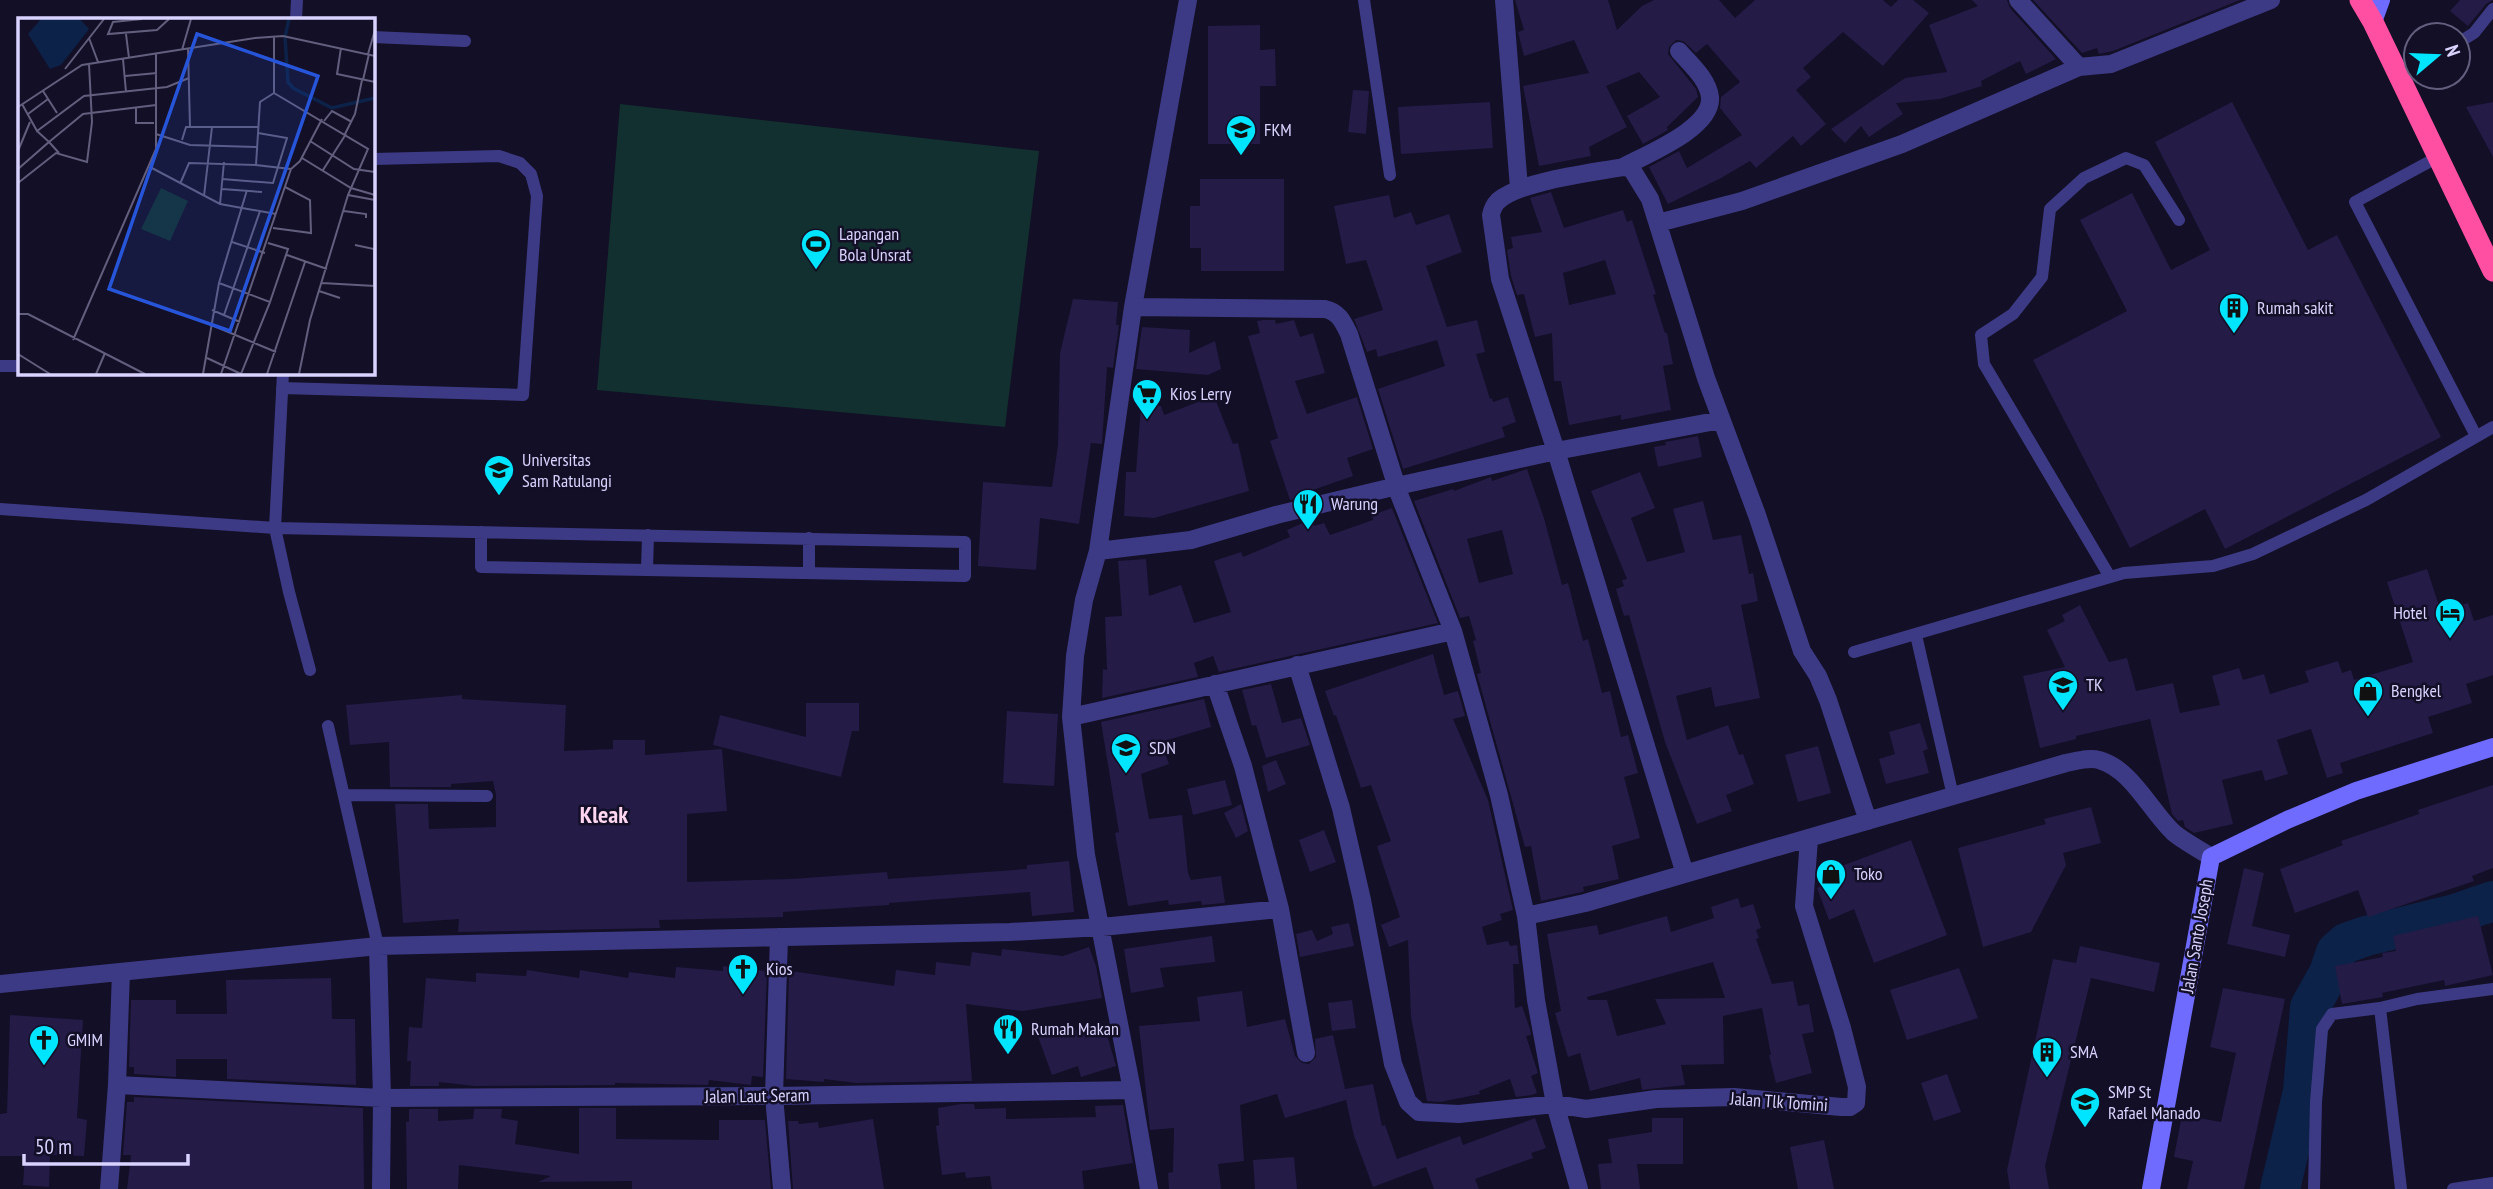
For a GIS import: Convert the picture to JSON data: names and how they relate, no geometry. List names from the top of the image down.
{
  "streets": {
    "main road": ["Jalan Santo Joseph"],
    "street": ["Jalan Laut Seram", "Jalan Tlk Tomini"]
  },
  "districts": ["Kleak"],
  "places": {
    "school or university": [
      "FKM",
      "Universitas Sam Ratulangi",
      "TK",
      "SDN",
      "SMP St Rafael Manado"
    ],
    "sports": ["Lapangan Bola Unsrat"],
    "building": ["Rumah sakit", "SMA"],
    "supermarket": ["Kios Lerry"],
    "restaurant": ["Warung", "Rumah Makan"],
    "hotel": ["Hotel"],
    "shop": ["Bengkel", "Toko"],
    "church": ["Kios", "GMIM"]
  },
  "scale_bar": "50 m",
  "north": "right"
}
